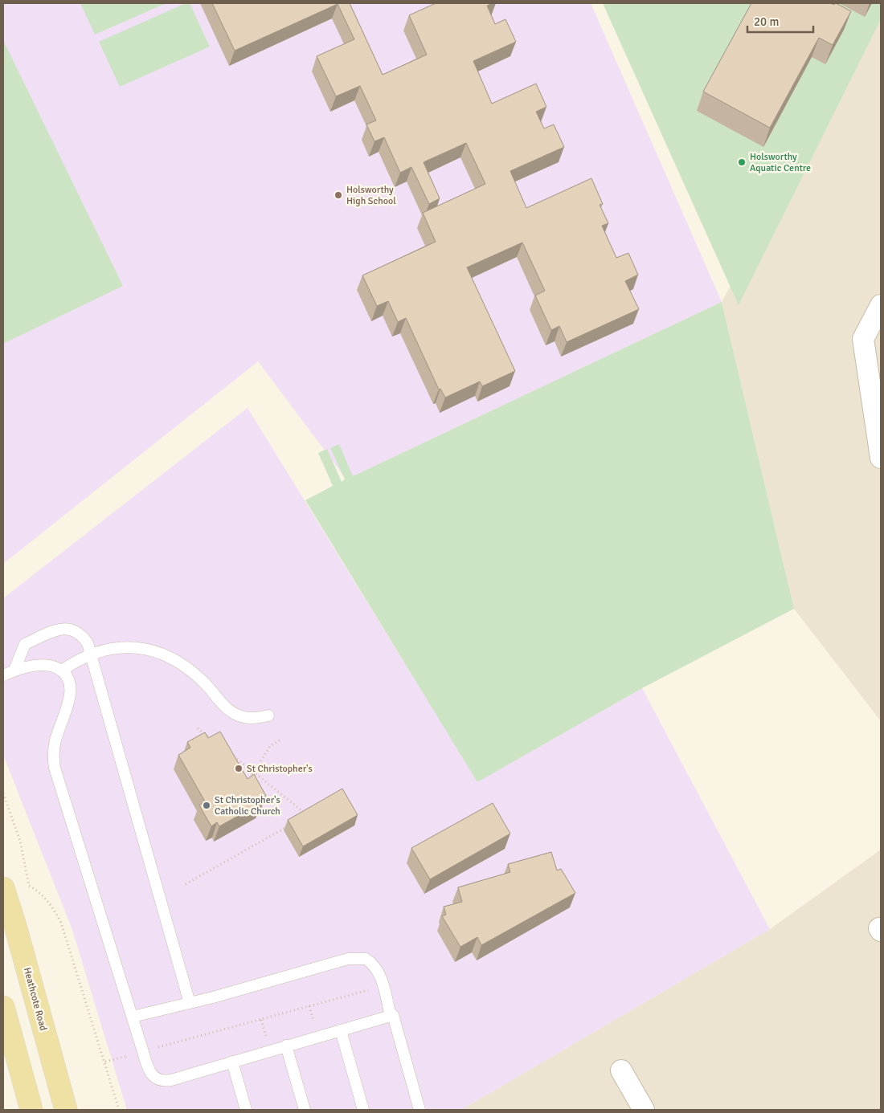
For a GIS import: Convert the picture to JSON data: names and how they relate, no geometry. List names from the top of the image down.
{
  "streets": {
    "main road": ["Heathcote Road"]
  },
  "places": [
    "Holsworthy Aquatic Centre",
    "Holsworthy High School",
    "St Christopher's",
    "St Christopher's Catholic Church"
  ],
  "scale_bar": "20 m"
}
